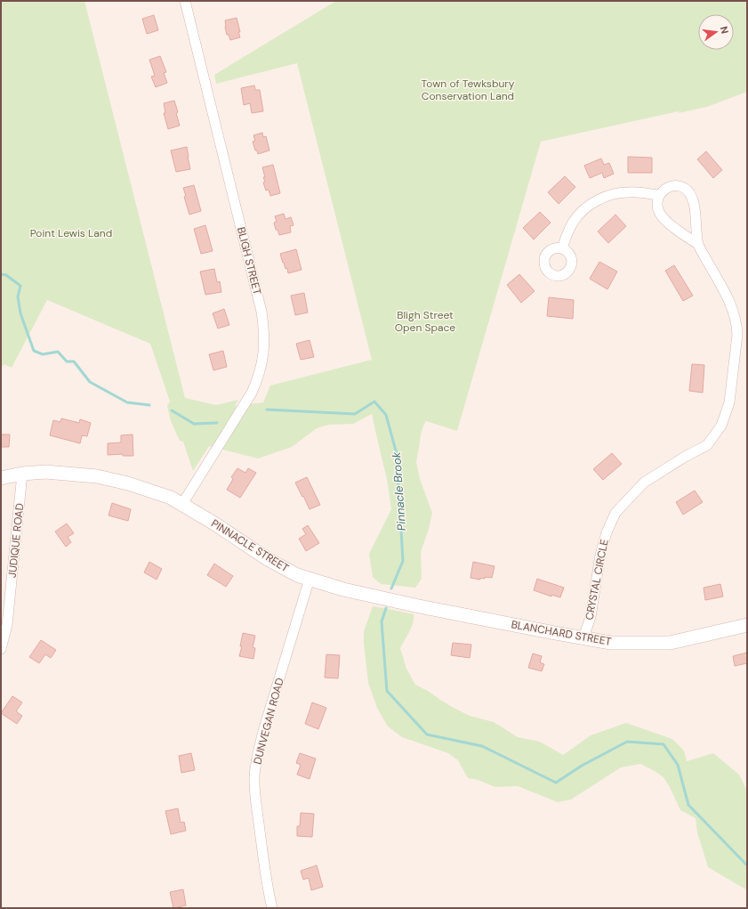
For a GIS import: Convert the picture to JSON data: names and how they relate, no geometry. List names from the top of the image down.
{
  "streets": {
    "street": [
      "BLIGH STREET",
      "JUDIQUE ROAD",
      "PINNACLE STREET",
      "CRYSTAL CIRCLE",
      "BLANCHARD STREET",
      "DUNVEGAN ROAD"
    ]
  },
  "crossings": [
    ["BLIGH STREET", "PINNACLE STREET"],
    ["JUDIQUE ROAD", "PINNACLE STREET"],
    ["PINNACLE STREET", "BLANCHARD STREET"],
    ["PINNACLE STREET", "DUNVEGAN ROAD"],
    ["CRYSTAL CIRCLE", "BLANCHARD STREET"]
  ],
  "water": ["Pinnacle Brook"],
  "parks": ["Town of Tewksbury Conservation Land", "Point Lewis Land", "Bligh Street Open Space"],
  "north": "right"
}
